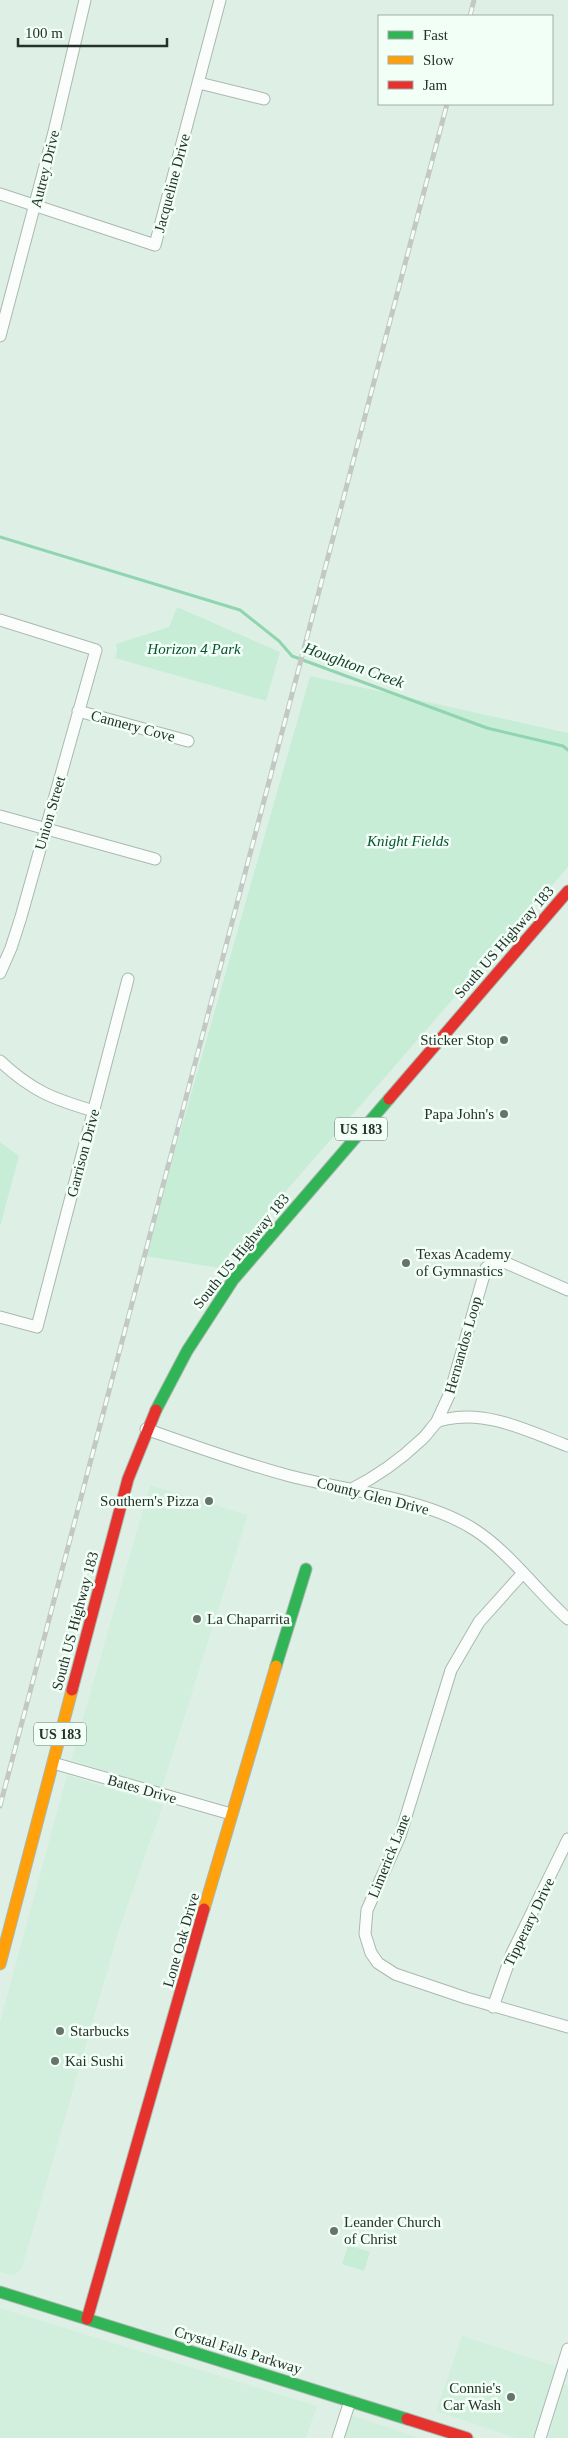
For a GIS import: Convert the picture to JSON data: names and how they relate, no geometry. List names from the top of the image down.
{
  "streets": {
    "main road": [
      "South US Highway 183",
      "US 183",
      "Lone Oak Drive",
      "Crystal Falls Parkway"
    ],
    "street": [
      "Autrey Drive",
      "Jacqueline Drive",
      "Cannery Cove",
      "Union Street",
      "Garrison Drive",
      "Hernandos Loop",
      "County Glen Drive",
      "Bates Drive",
      "Limerick Lane",
      "Tipperary Drive"
    ]
  },
  "crossings": [
    ["Autrey Drive", "Jacqueline Drive"],
    ["Cannery Cove", "Union Street"],
    ["South US Highway 183", "County Glen Drive"],
    ["South US Highway 183", "Bates Drive"],
    ["Hernandos Loop", "County Glen Drive"],
    ["County Glen Drive", "Limerick Lane"],
    ["Bates Drive", "Lone Oak Drive"],
    ["Limerick Lane", "Tipperary Drive"],
    ["Lone Oak Drive", "Crystal Falls Parkway"]
  ],
  "water": ["Houghton Creek"],
  "parks": ["Horizon 4 Park", "Knight Fields"],
  "places": [
    "Sticker Stop",
    "Papa John's",
    "Texas Academy of Gymnastics",
    "Southern's Pizza",
    "La Chaparrita",
    "Starbucks",
    "Kai Sushi",
    "Leander Church of Christ",
    "Connie's Car Wash"
  ],
  "legend": ["Fast", "Slow", "Jam"],
  "scale_bar": "100 m"
}
